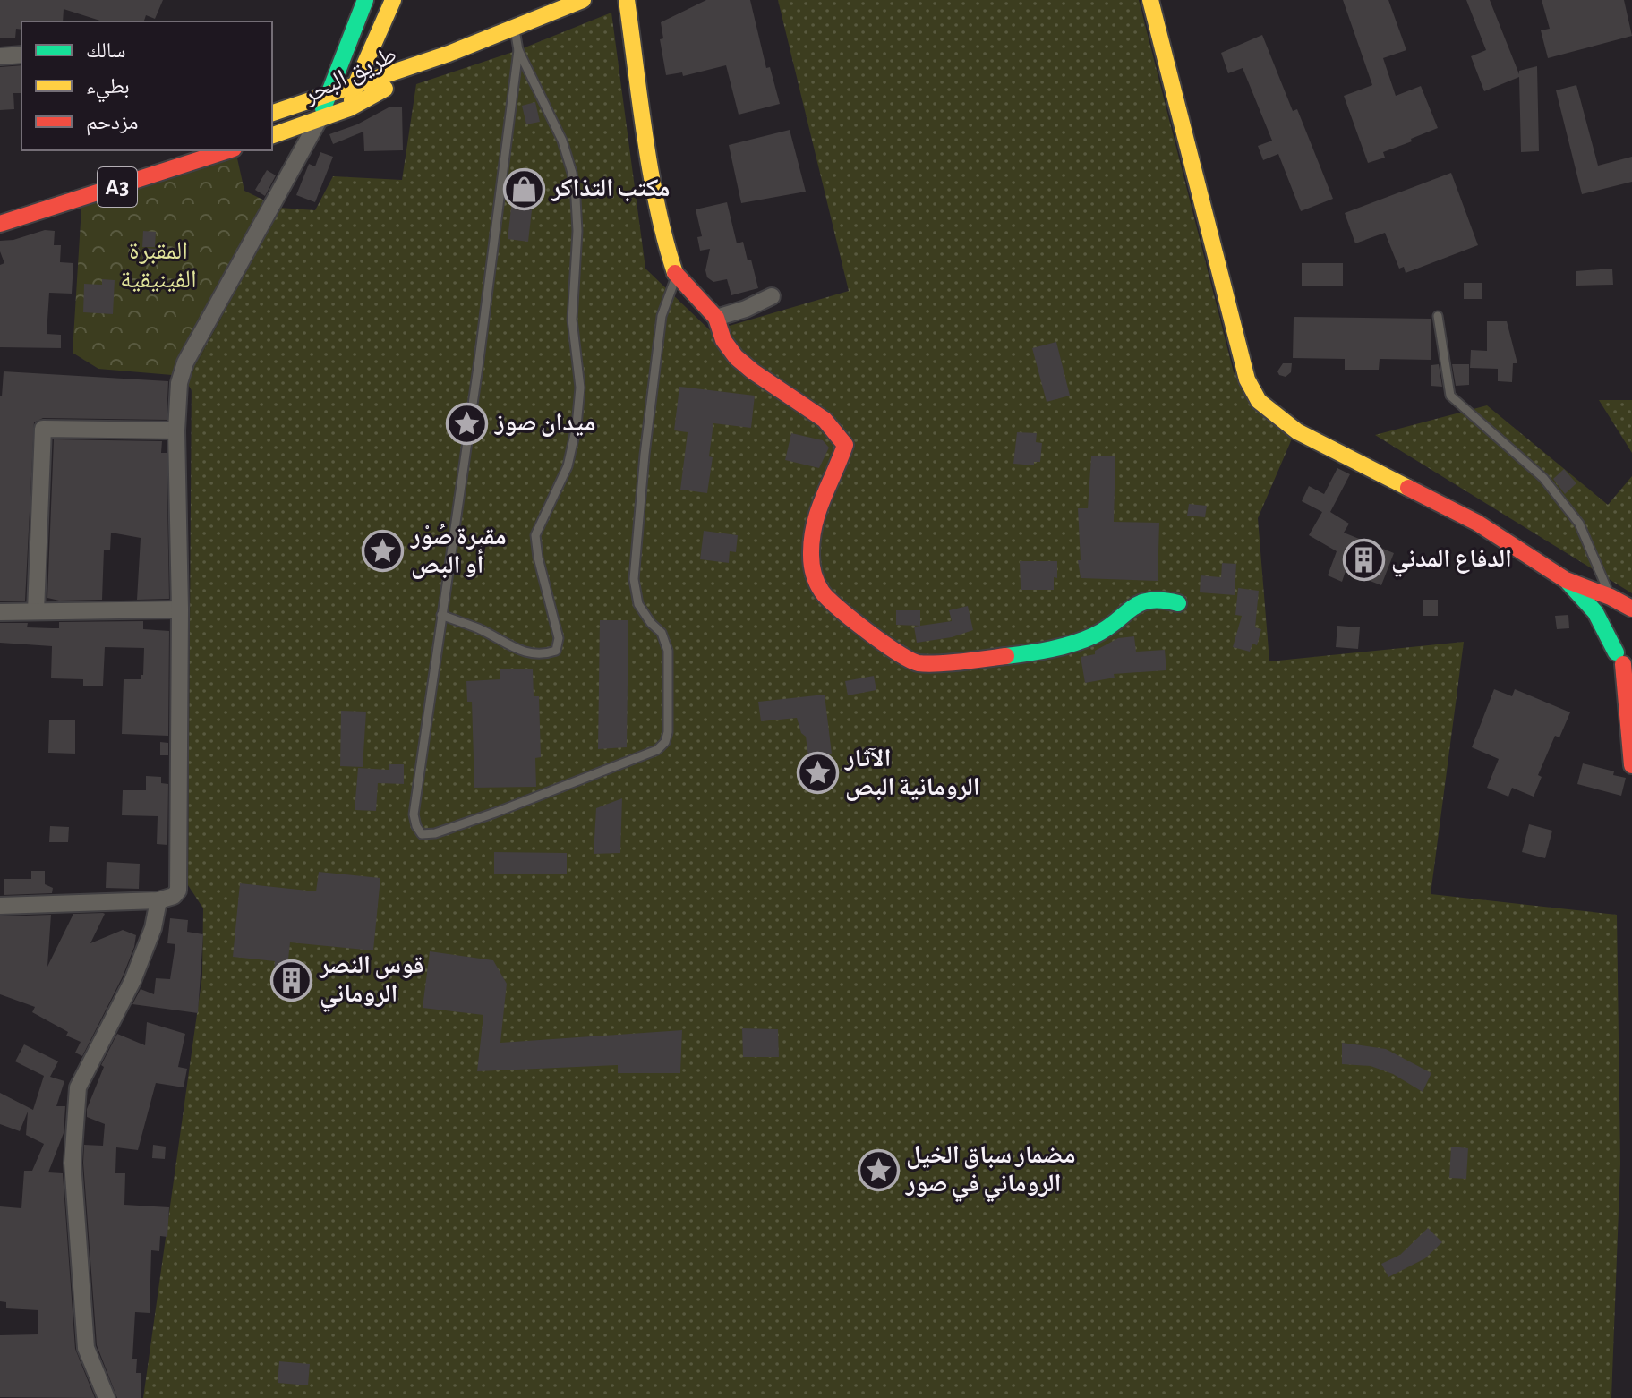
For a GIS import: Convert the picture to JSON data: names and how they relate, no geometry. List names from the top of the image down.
{
  "streets": {
    "main road": ["طريق البحر", "A3"]
  },
  "parks": ["المقبرة الفينيقية"],
  "places": {
    "shop": ["مكتب التذاكر"],
    "place": [
      "ميدان صوز",
      "مقبرة صُوْر أو البص",
      "الآثار الرومانية البص",
      "مضمار سباق الخيل الروماني في صور"
    ],
    "building": ["الدفاع المدني", "قوس النصر الروماني"]
  },
  "legend": ["سالك", "بطيء", "مزدحم"]
}
